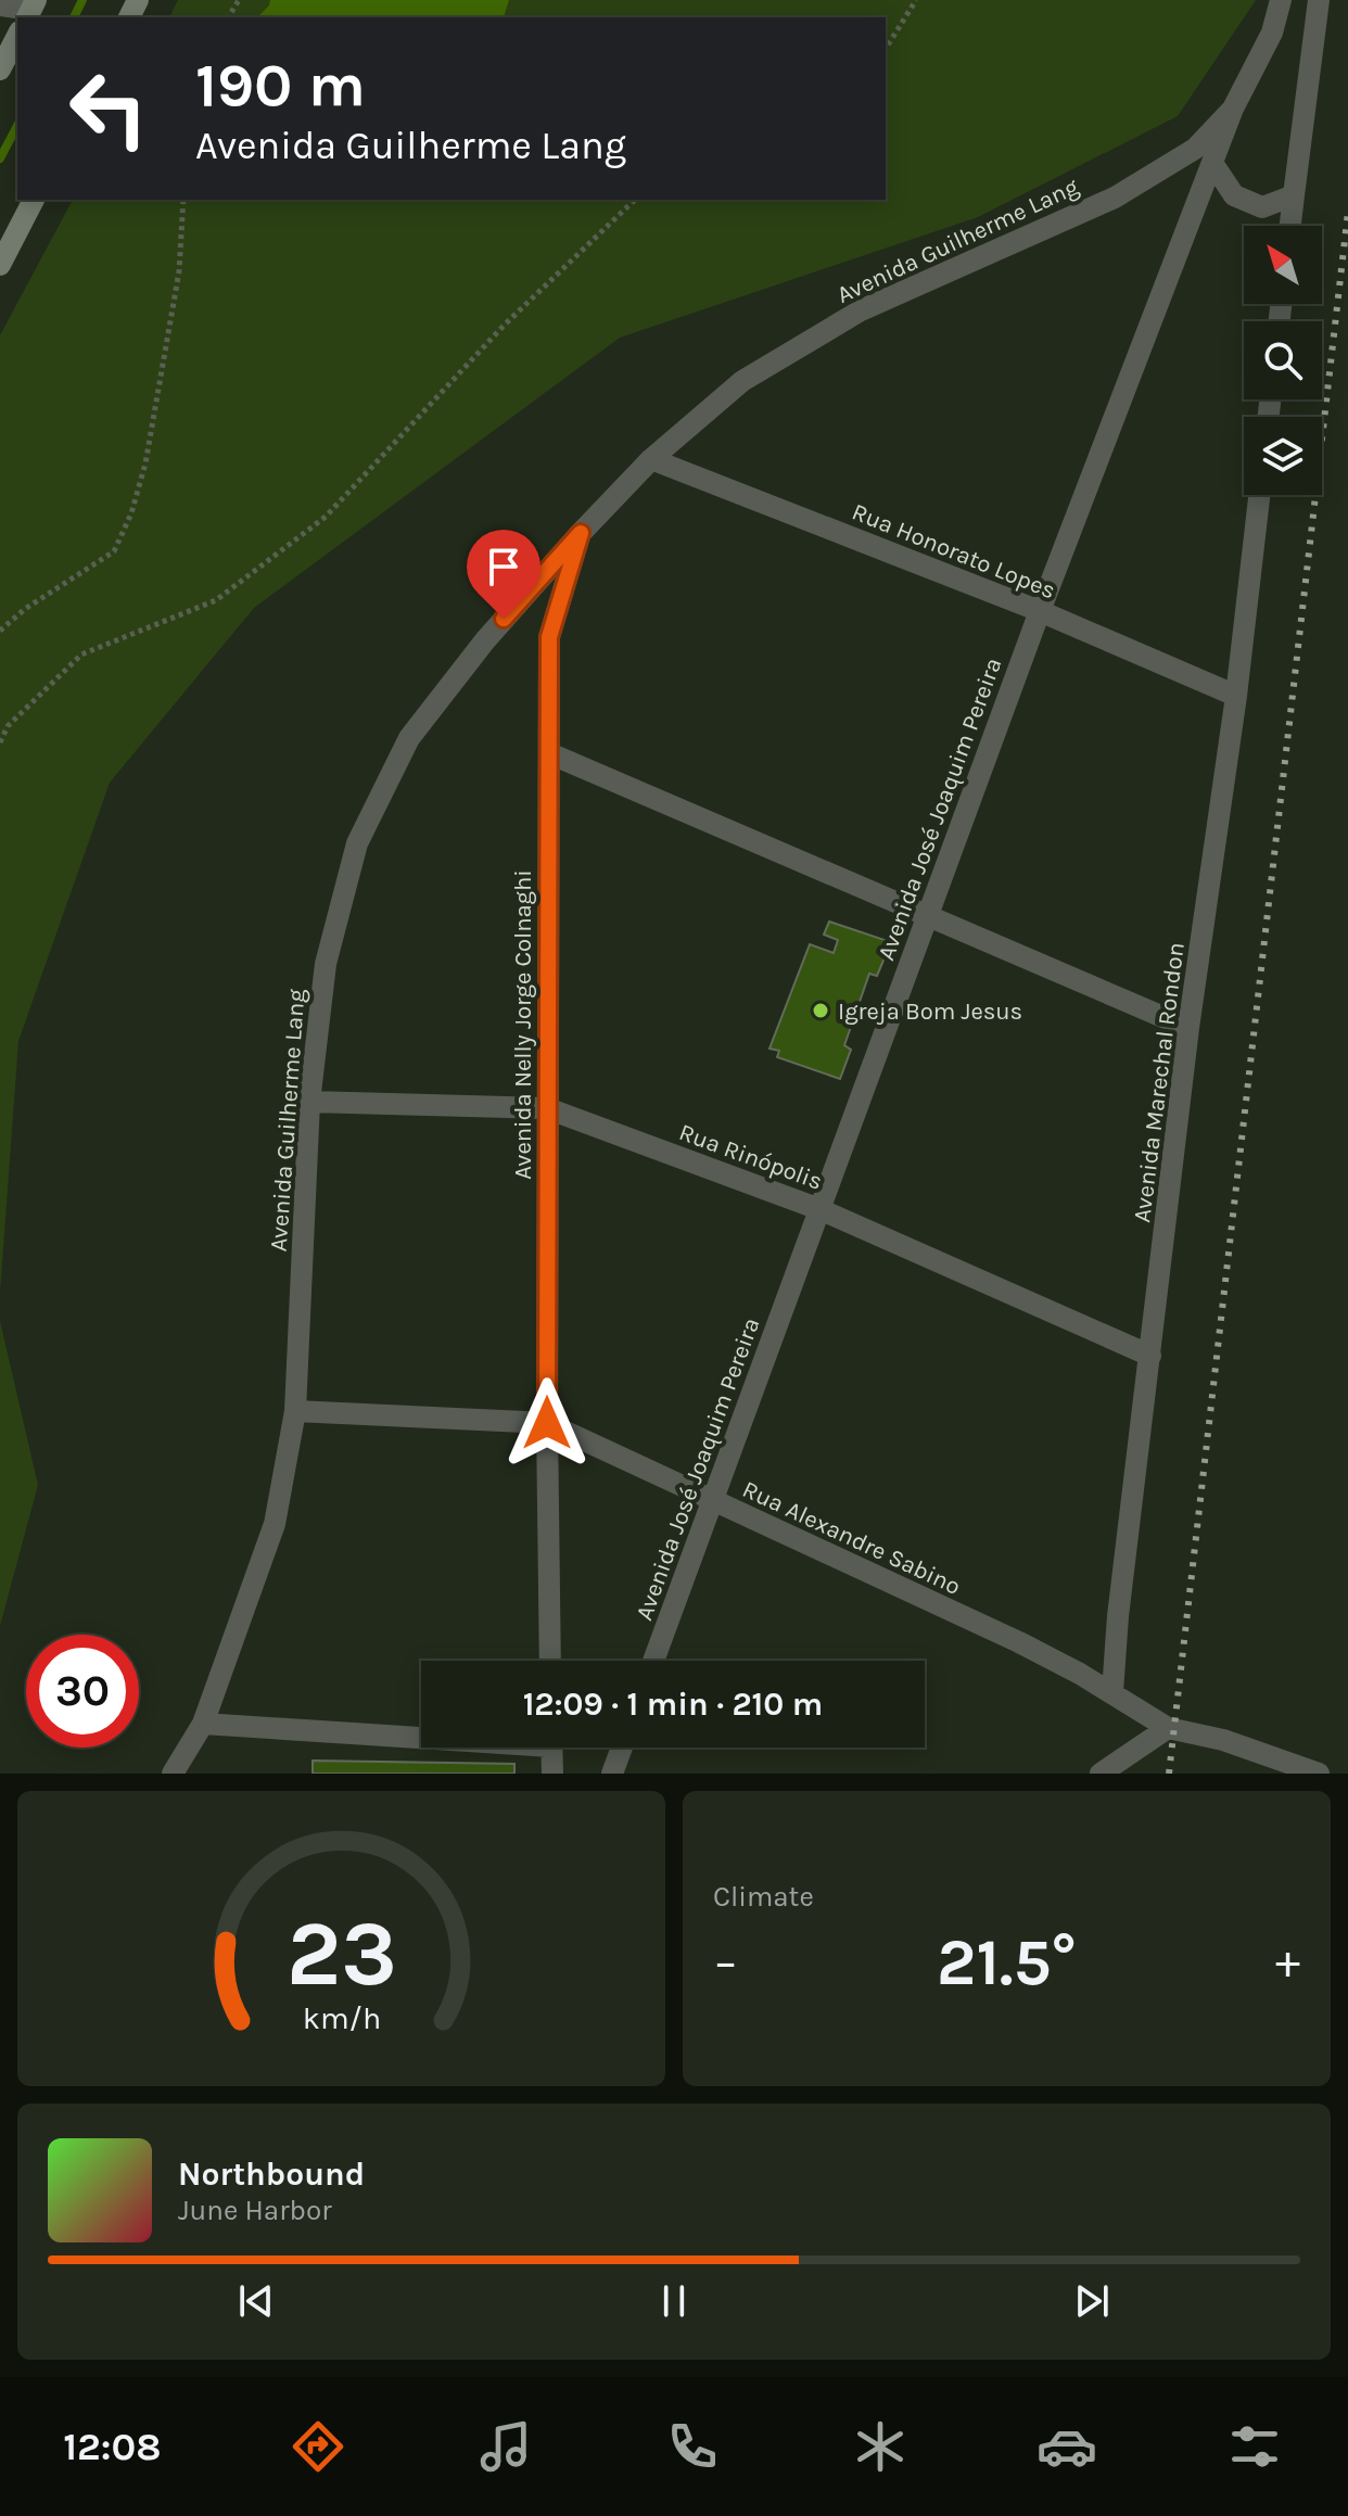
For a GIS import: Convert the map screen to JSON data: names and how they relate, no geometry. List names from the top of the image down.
{
  "streets": {
    "street": [
      "Avenida Guilherme Lang",
      "Rua Honorato Lopes",
      "Avenida José Joaquim Pereira",
      "Avenida Nelly Jorge Colnaghi",
      "Avenida Marechal Rondon",
      "Rua Rinópolis",
      "Rua Alexandre Sabino"
    ]
  },
  "crossings": [
    ["Avenida Guilherme Lang", "Rua Honorato Lopes"],
    ["Avenida Guilherme Lang", "Avenida José Joaquim Pereira"],
    ["Avenida Guilherme Lang", "Avenida Nelly Jorge Colnaghi"],
    ["Avenida Guilherme Lang", "Rua Rinópolis"],
    ["Avenida Guilherme Lang", "Rua Alexandre Sabino"],
    ["Rua Honorato Lopes", "Avenida José Joaquim Pereira"],
    ["Rua Honorato Lopes", "Avenida Marechal Rondon"],
    ["Avenida José Joaquim Pereira", "Rua Rinópolis"],
    ["Avenida José Joaquim Pereira", "Rua Alexandre Sabino"],
    ["Avenida Nelly Jorge Colnaghi", "Rua Rinópolis"],
    ["Avenida Nelly Jorge Colnaghi", "Rua Alexandre Sabino"],
    ["Avenida Marechal Rondon", "Rua Rinópolis"],
    ["Avenida Marechal Rondon", "Rua Alexandre Sabino"]
  ],
  "places": ["Igreja Bom Jesus"],
  "north": "top left",
  "page": {
    "turn": ["190 m", "Avenida Guilherme Lang"],
    "limit": "30",
    "trip": "12:09 · 1 min · 210 m",
    "tile": "Climate",
    "heat": ["−", "21.5°", "+"],
    "song": ["Northbound", "June Harbor"],
    "tabs": "12:08",
    "gauge": ["23", "km/h"]
  }
}
